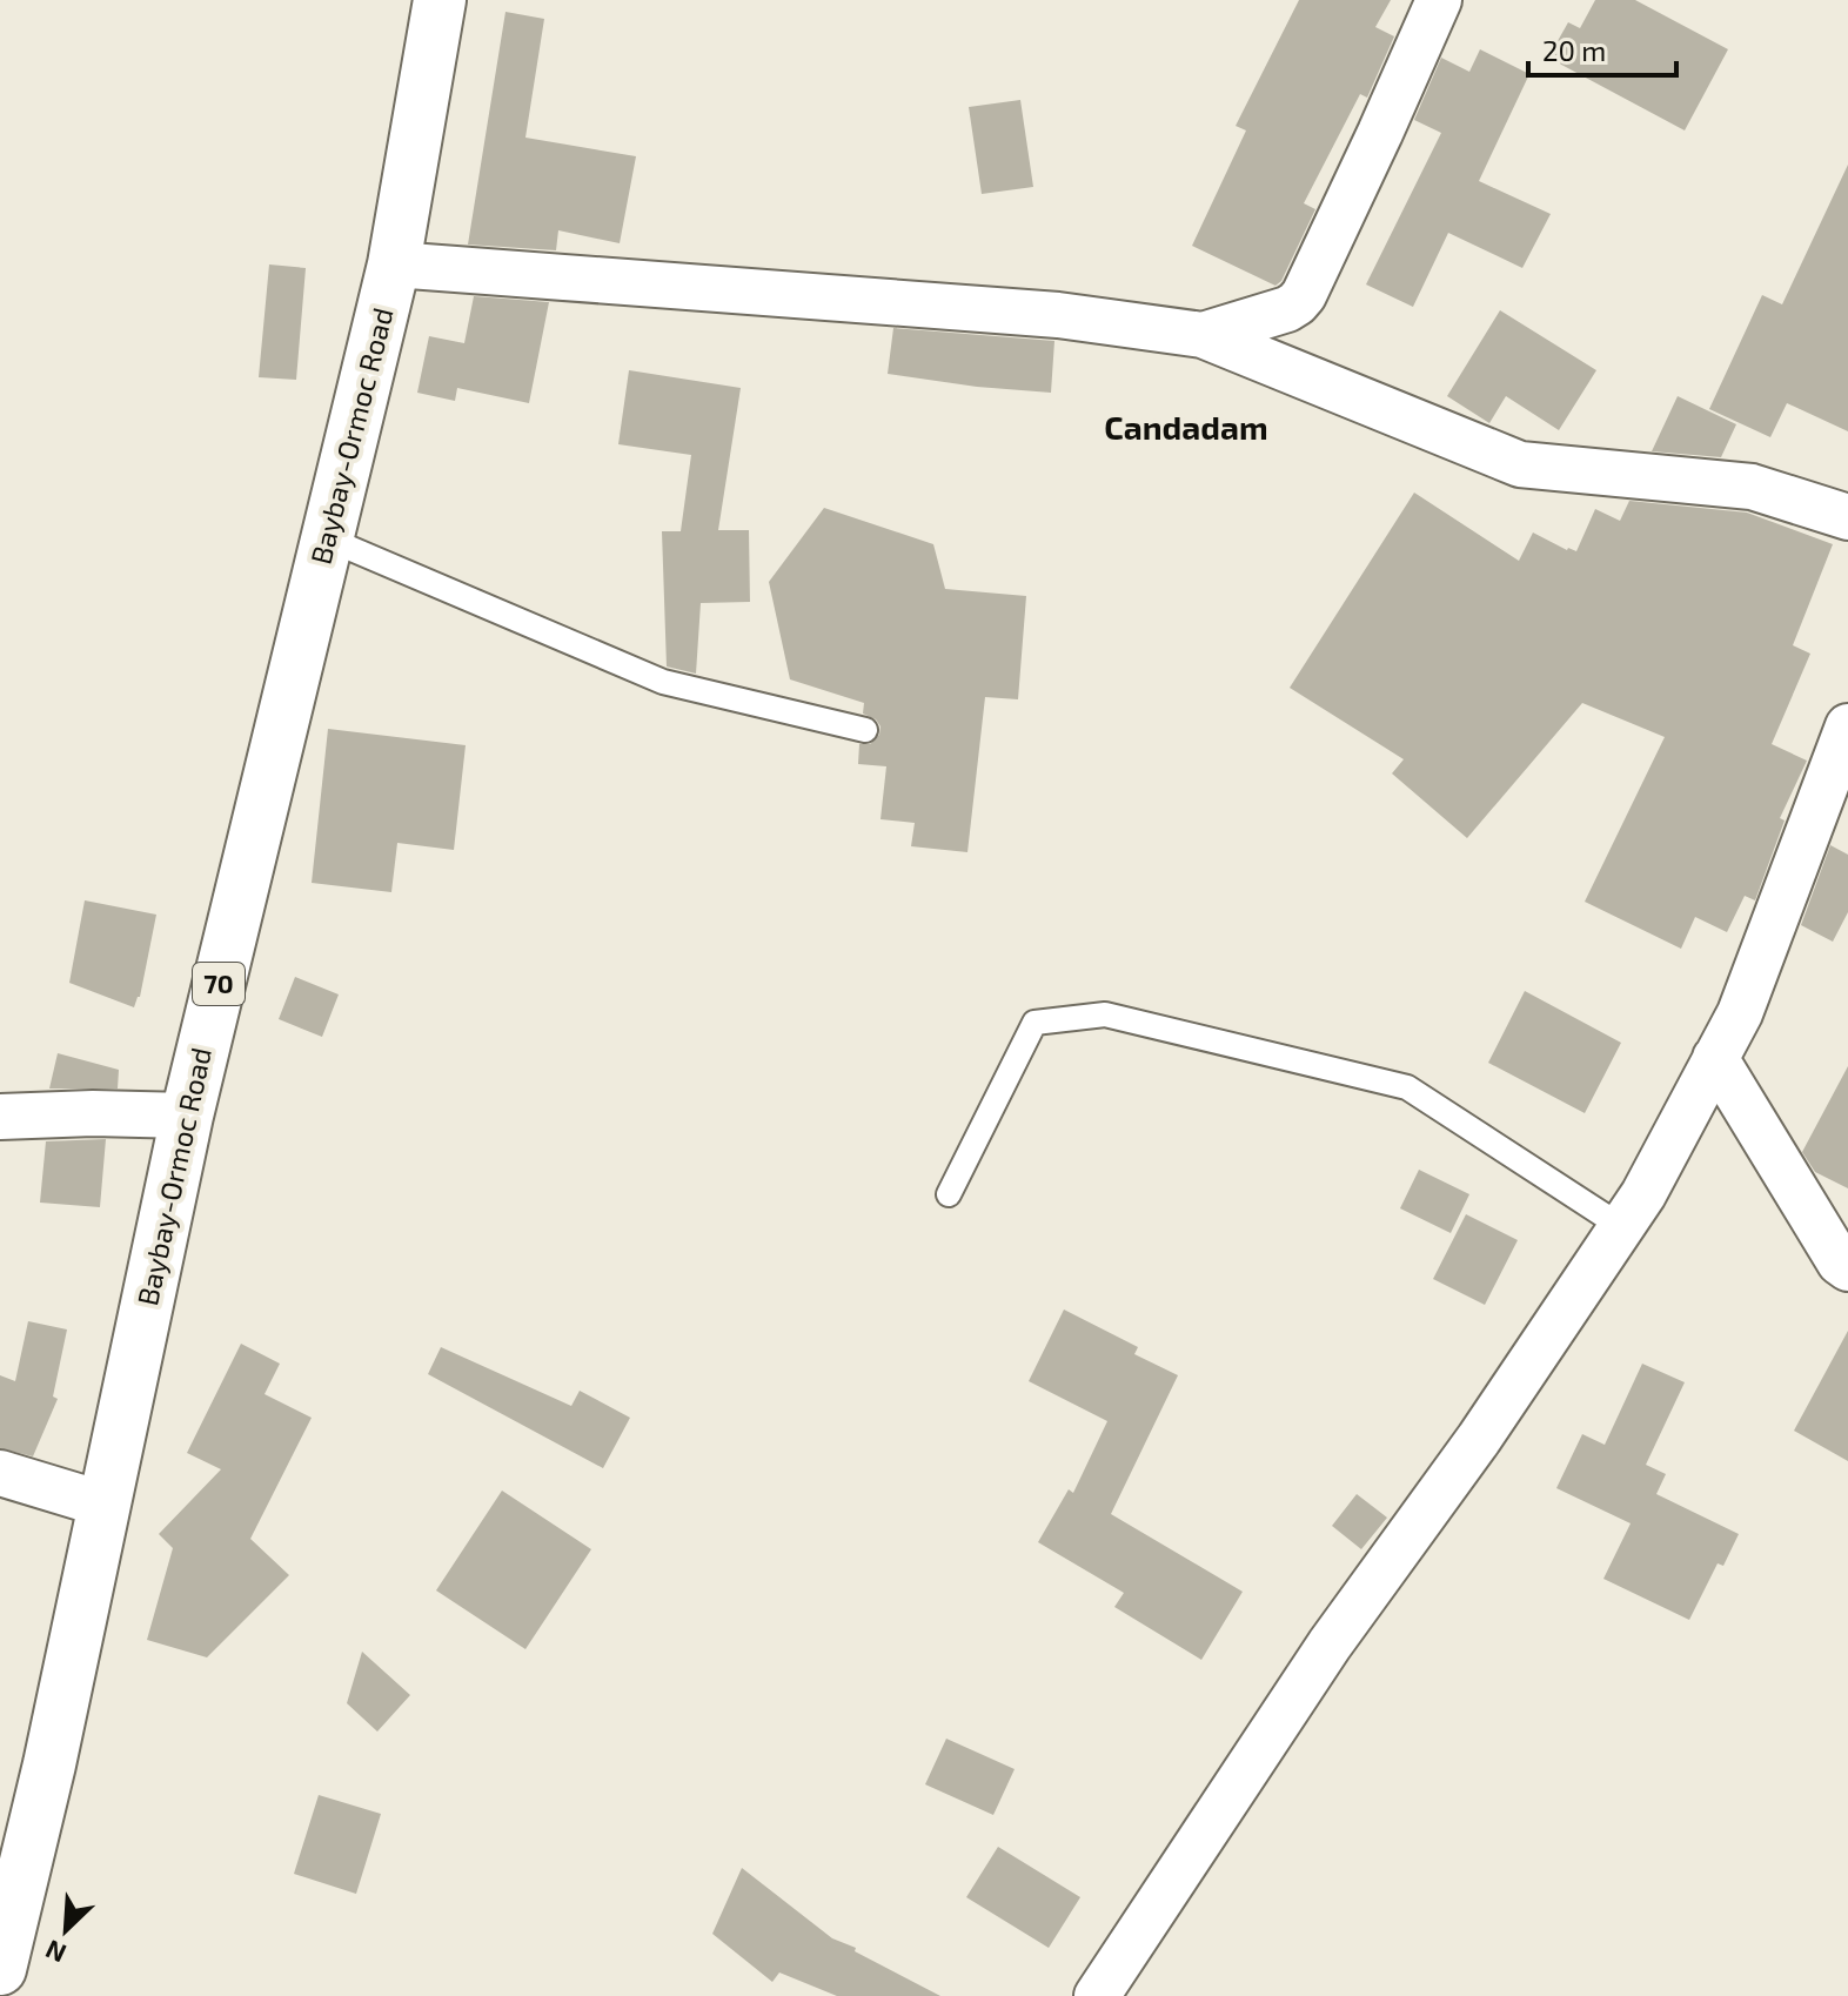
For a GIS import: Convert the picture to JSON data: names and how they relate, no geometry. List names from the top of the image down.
{
  "streets": {
    "highway": ["Baybay-Ormoc Road", "70"]
  },
  "districts": ["Candadam"],
  "scale_bar": "20 m",
  "north": "bottom left"
}
